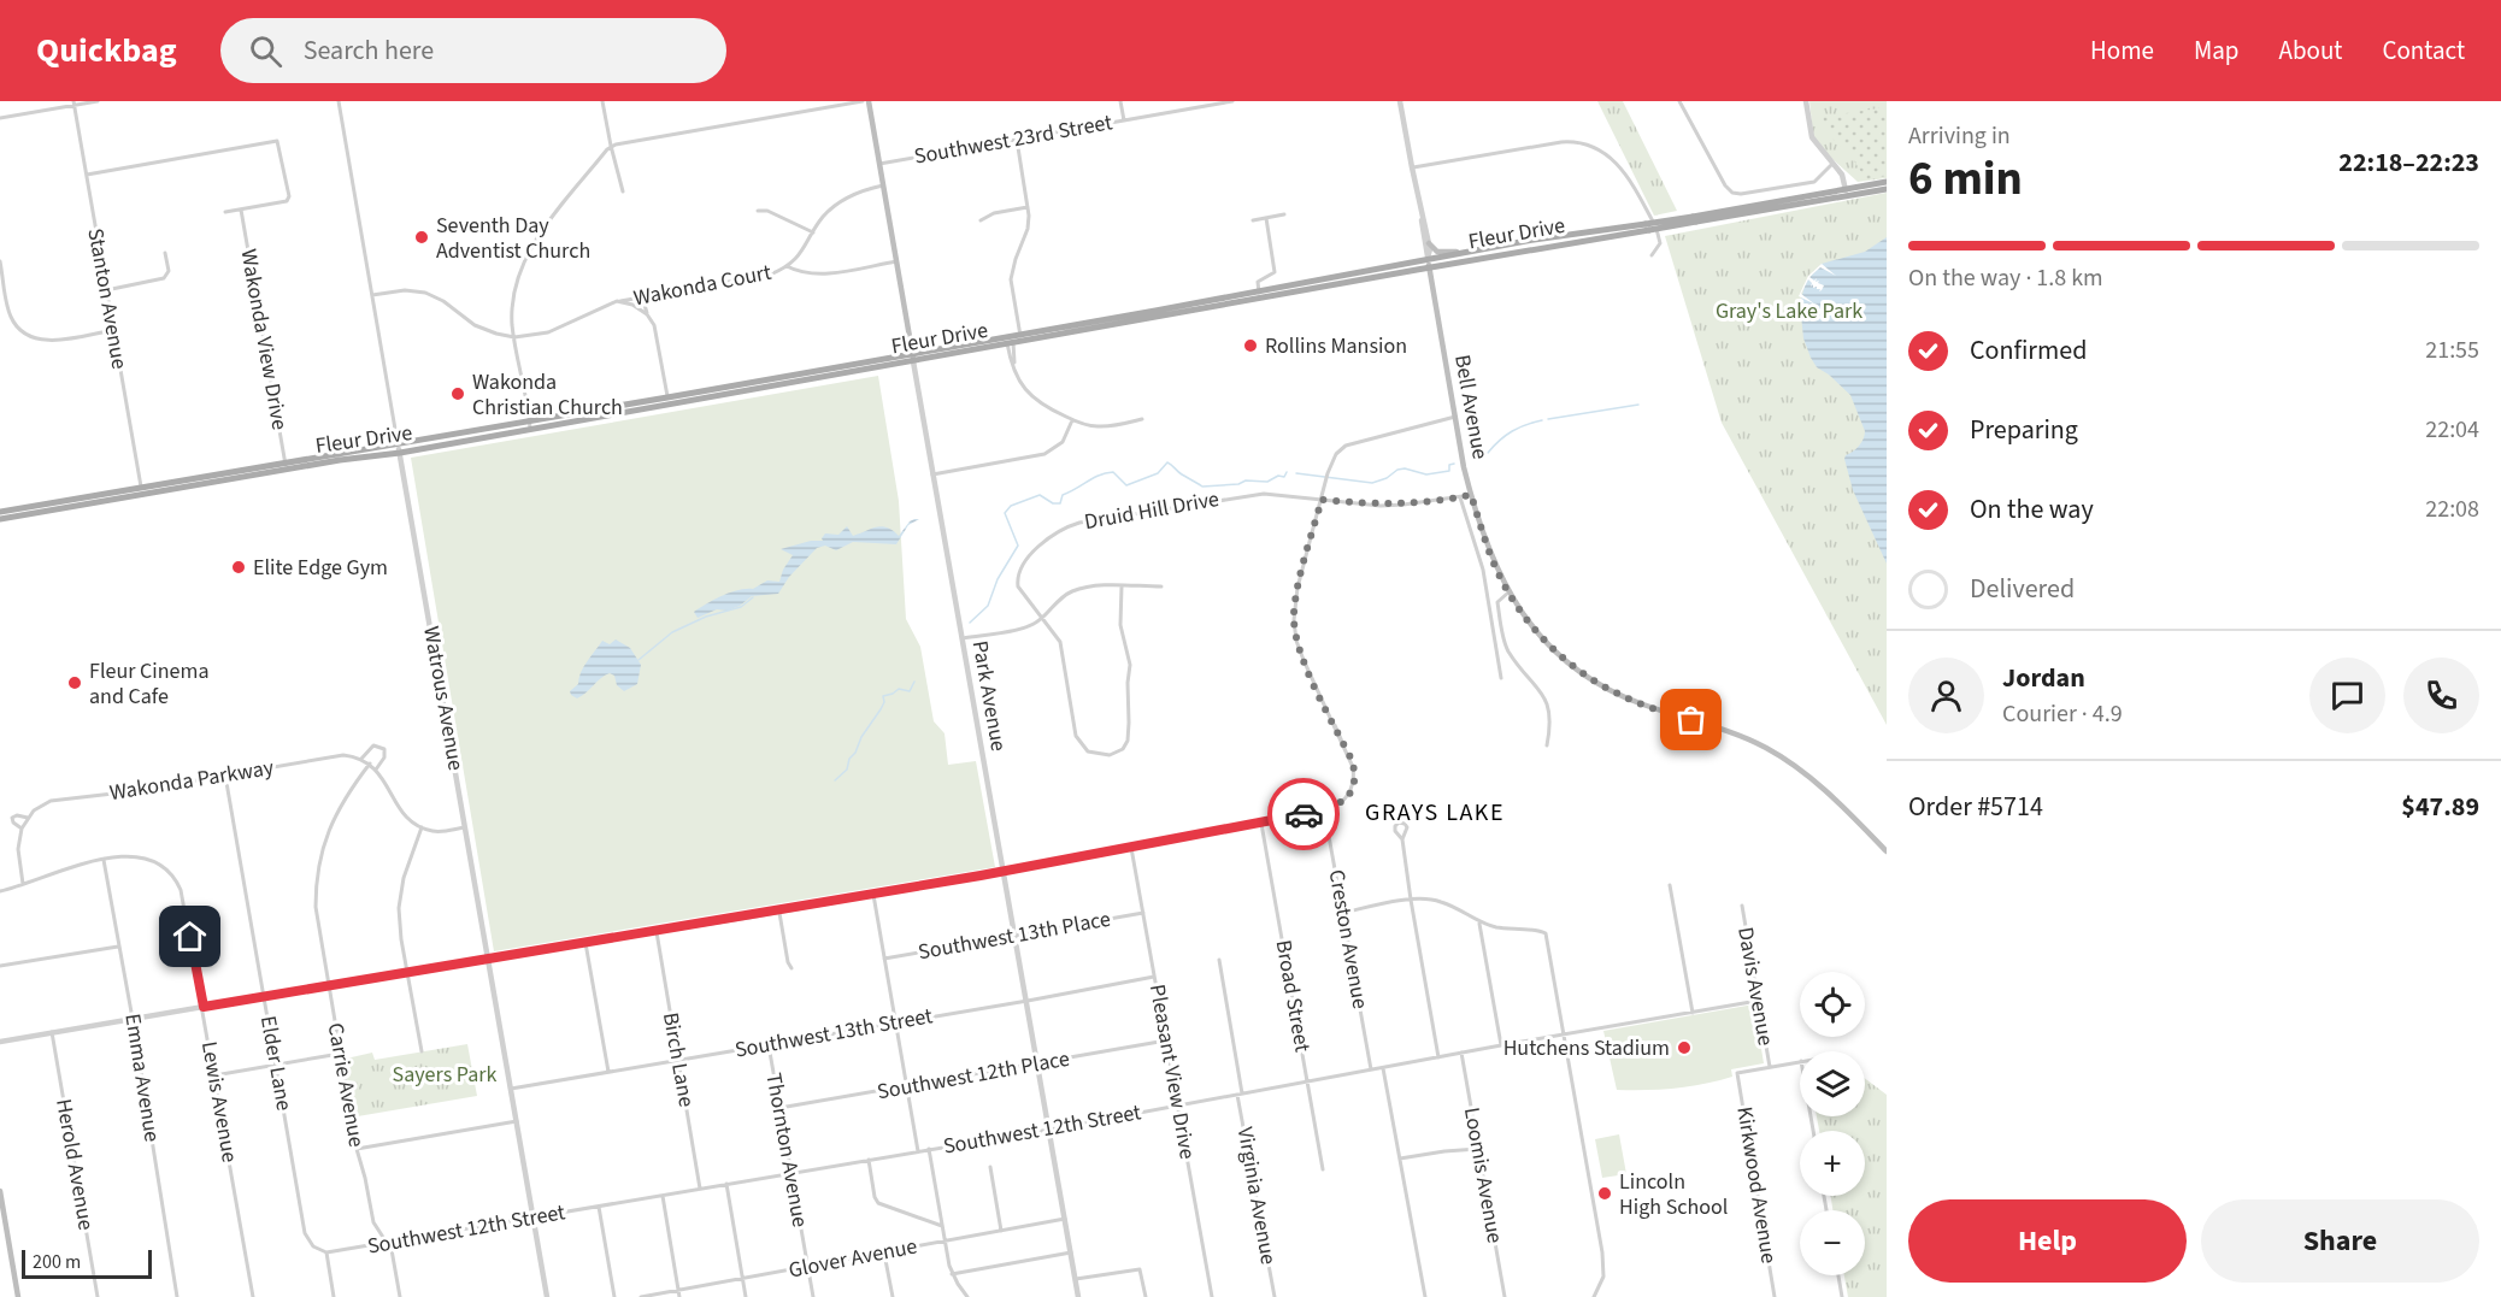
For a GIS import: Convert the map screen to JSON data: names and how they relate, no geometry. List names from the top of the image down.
{
  "streets": {
    "main road": ["Fleur Drive", "Bell Avenue", "Park Avenue"],
    "street": [
      "Southwest 23rd Street",
      "Wakonda Court",
      "Stanton Avenue",
      "Wakonda View Drive",
      "Druid Hill Drive",
      "Watrous Avenue",
      "Wakonda Parkway",
      "Southwest 13th Place",
      "Creston Avenue",
      "Davis Avenue",
      "Broad Street",
      "Southwest 13th Street",
      "Birch Lane",
      "Elder Lane",
      "Pleasant View Drive",
      "Southwest 12th Place",
      "Emma Avenue",
      "Carrie Avenue",
      "Lewis Avenue",
      "Southwest 12th Street",
      "Thornton Avenue",
      "Herold Avenue",
      "Loomis Avenue",
      "Kirkwood Avenue",
      "Virginia Avenue",
      "Glover Avenue"
    ]
  },
  "crossings": [
    ["Southwest 23rd Street", "Park Avenue"],
    ["Fleur Drive", "Stanton Avenue"],
    ["Fleur Drive", "Wakonda View Drive"],
    ["Fleur Drive", "Bell Avenue"],
    ["Fleur Drive", "Park Avenue"],
    ["Fleur Drive", "Watrous Avenue"],
    ["Wakonda Court", "Park Avenue"],
    ["Park Avenue", "Southwest 13th Place"],
    ["Park Avenue", "Southwest 13th Street"],
    ["Park Avenue", "Southwest 12th Place"],
    ["Park Avenue", "Southwest 12th Street"],
    ["Park Avenue", "Glover Avenue"],
    ["Watrous Avenue", "Southwest 13th Street"],
    ["Watrous Avenue", "Southwest 12th Street"],
    ["Wakonda Parkway", "Elder Lane"],
    ["Wakonda Parkway", "Carrie Avenue"],
    ["Southwest 13th Place", "Pleasant View Drive"],
    ["Creston Avenue", "Southwest 12th Street"],
    ["Davis Avenue", "Southwest 12th Street"],
    ["Davis Avenue", "Kirkwood Avenue"],
    ["Broad Street", "Southwest 12th Street"],
    ["Southwest 13th Street", "Birch Lane"],
    ["Southwest 13th Street", "Pleasant View Drive"],
    ["Southwest 13th Street", "Thornton Avenue"],
    ["Birch Lane", "Southwest 12th Street"],
    ["Elder Lane", "Southwest 12th Street"],
    ["Pleasant View Drive", "Southwest 12th Place"],
    ["Pleasant View Drive", "Southwest 12th Street"],
    ["Southwest 12th Place", "Thornton Avenue"],
    ["Emma Avenue", "Lewis Avenue"],
    ["Carrie Avenue", "Southwest 12th Street"],
    ["Southwest 12th Street", "Thornton Avenue"],
    ["Southwest 12th Street", "Loomis Avenue"],
    ["Southwest 12th Street", "Virginia Avenue"],
    ["Thornton Avenue", "Glover Avenue"]
  ],
  "districts": ["GRAYS LAKE"],
  "parks": ["Gray's Lake Park", "Sayers Park"],
  "places": [
    "Seventh Day Adventist Church",
    "Rollins Mansion",
    "Wakonda Christian Church",
    "Elite Edge Gym",
    "Fleur Cinema and Cafe",
    "Hutchens Stadium",
    "Lincoln High School"
  ],
  "scale_bar": "200 m",
  "page": {
    "header": "Quickbag",
    "search": "Search here",
    "nav": [
      "Home",
      "Map",
      "About",
      "Contact"
    ],
    "heading": ["6 min", "Arriving in", "22:18–22:23"],
    "panel": [
      "Jordan",
      "Courier · 4.9",
      "Order #5714",
      "$47.89"
    ],
    "bar": "On the way · 1.8 km",
    "list": [
      ["Confirmed", "21:55"],
      ["Preparing", "22:04"],
      ["On the way", "22:08"],
      "Delivered"
    ],
    "map_buttons": ["+", "−"],
    "buttons": ["Help", "Share"],
    "scale": "200 m"
  }
}
